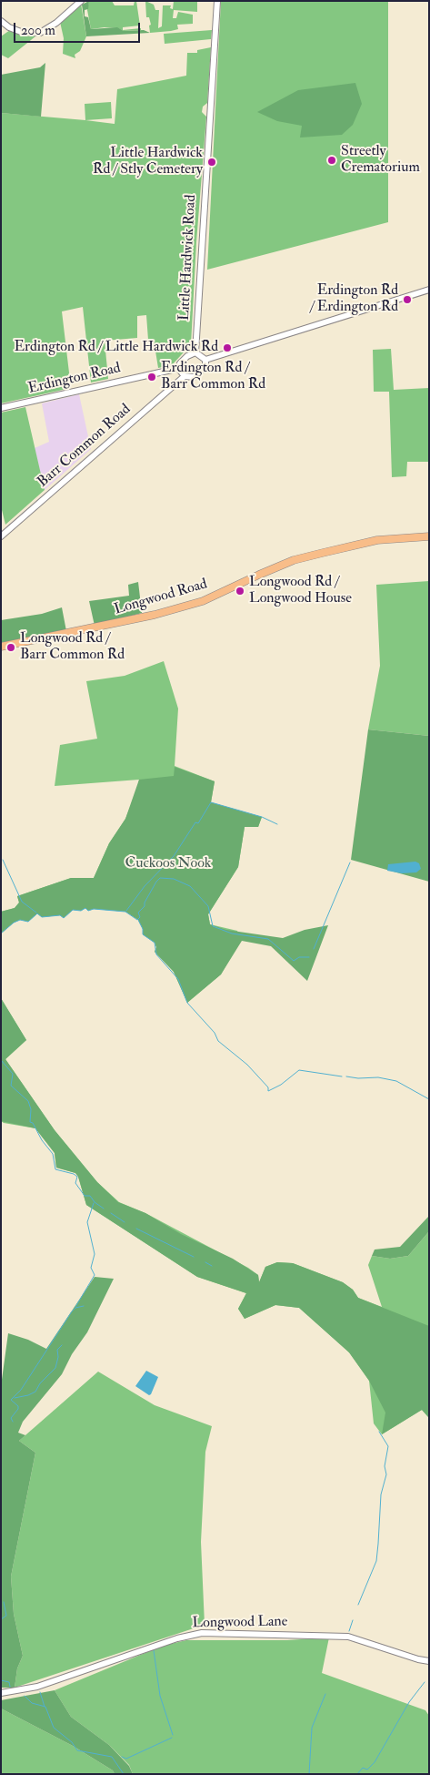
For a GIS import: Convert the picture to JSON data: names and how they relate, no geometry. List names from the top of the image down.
{
  "streets": {
    "main road": ["Longwood Road"],
    "street": [
      "Little Hardwick Road",
      "Erdington Road",
      "Barr Common Road",
      "Longwood Lane"
    ]
  },
  "crossings": [
    ["Little Hardwick Road", "Erdington Road"],
    ["Little Hardwick Road", "Barr Common Road"],
    ["Erdington Road", "Barr Common Road"]
  ],
  "parks": ["Cuckoos Nook"],
  "places": [
    "Streetly Crematorium",
    "Little Hardwick Rd / Stly Cemetery",
    "Erdington Rd / Erdington Rd",
    "Erdington Rd / Little Hardwick Rd",
    "Erdington Rd / Barr Common Rd",
    "Longwood Rd / Longwood House",
    "Longwood Rd / Barr Common Rd"
  ],
  "scale_bar": "200 m"
}
